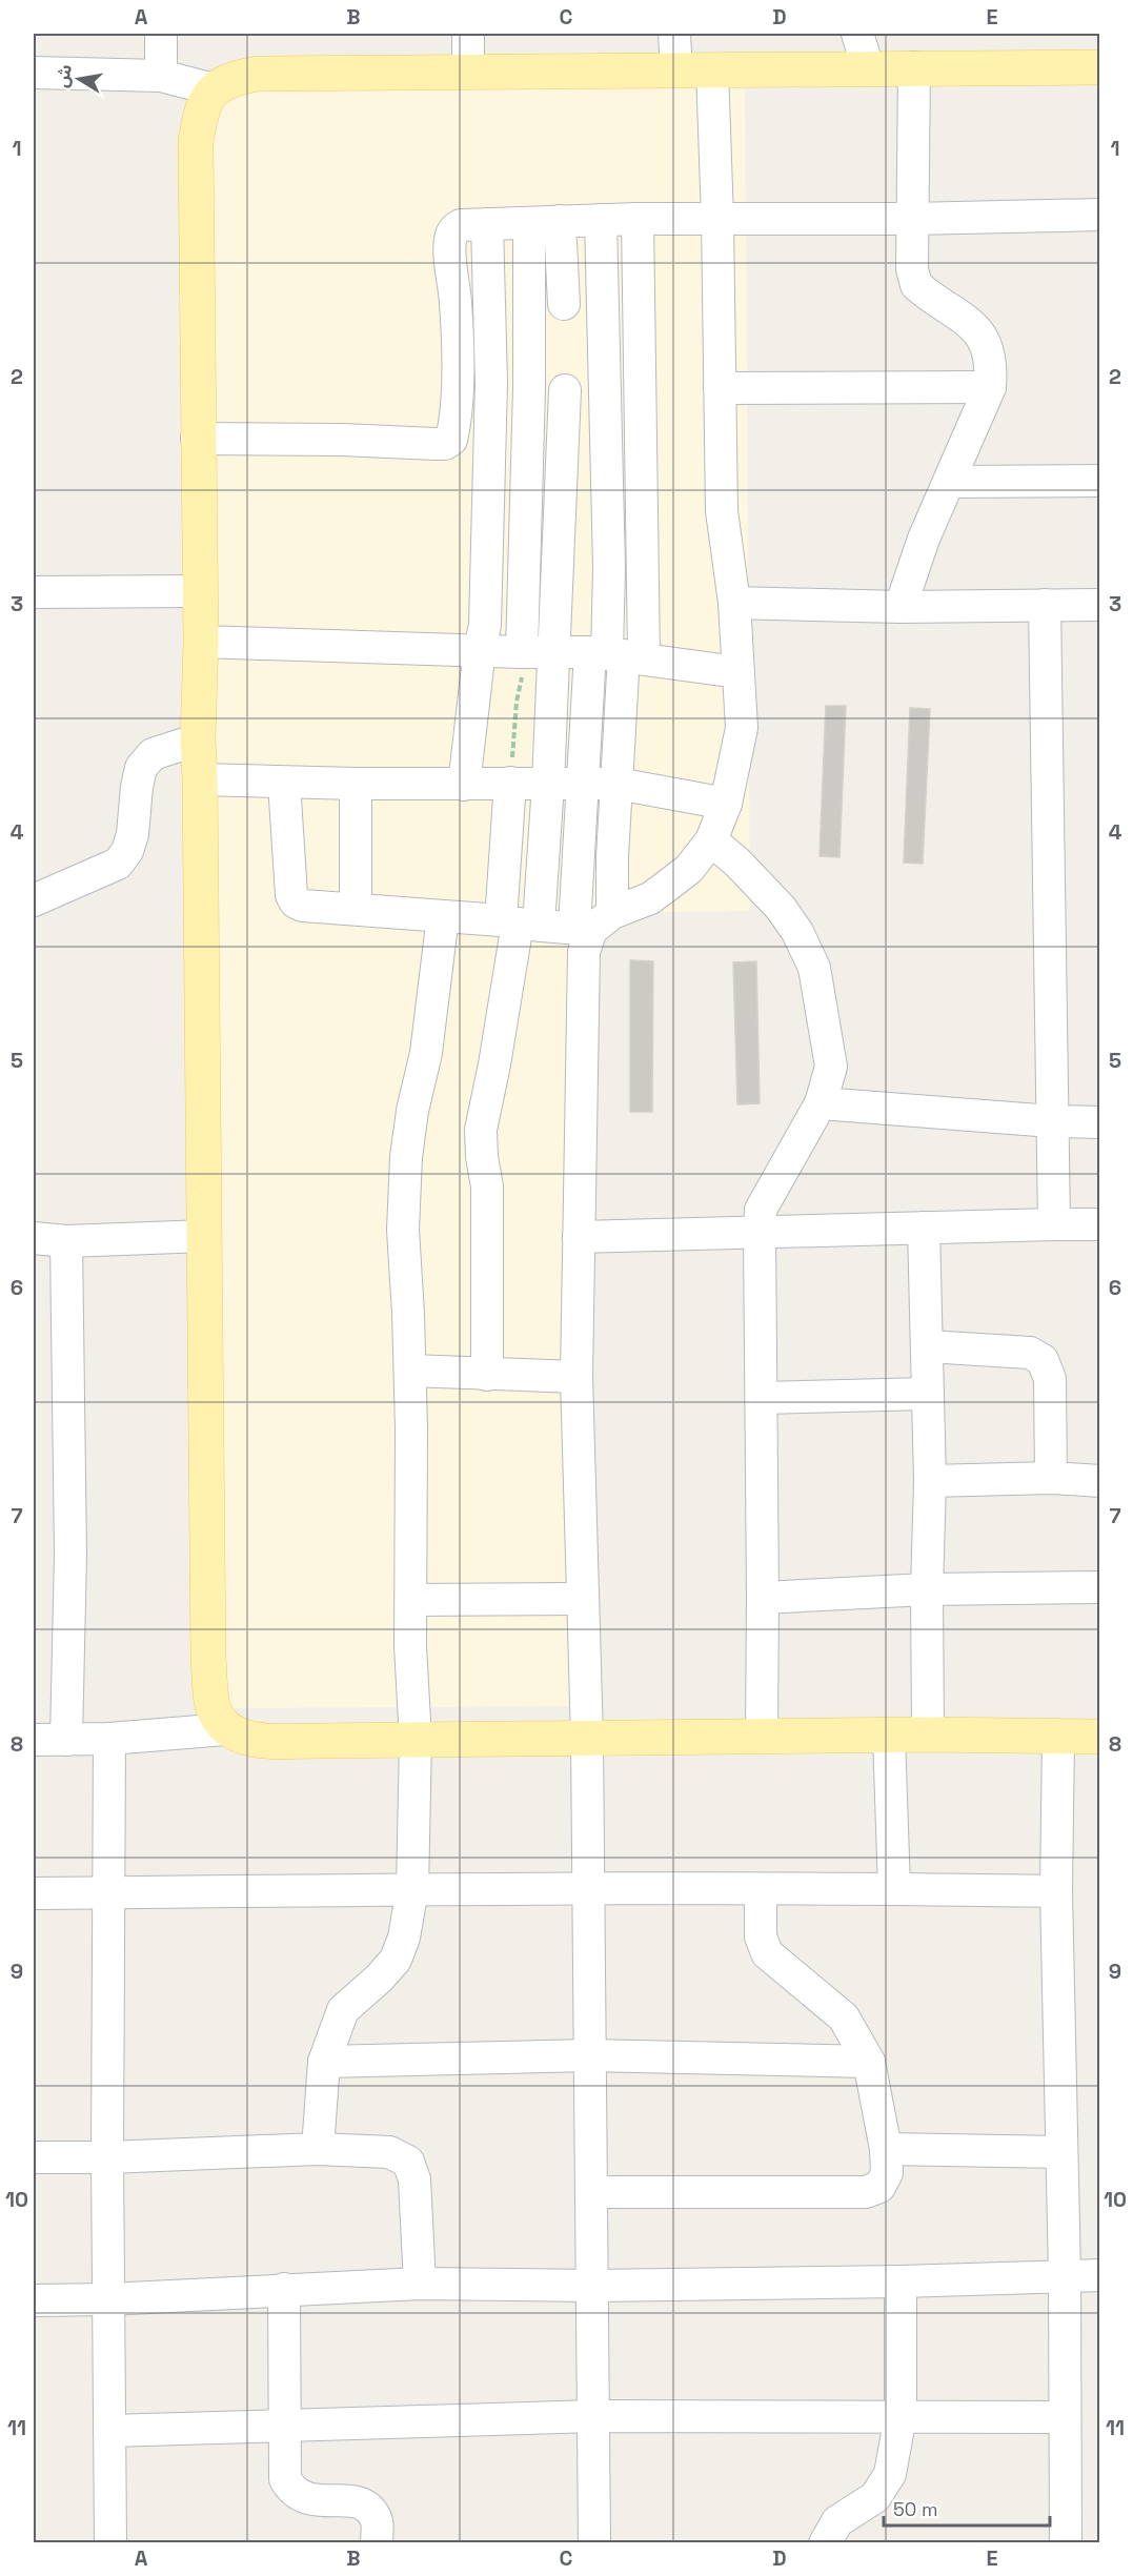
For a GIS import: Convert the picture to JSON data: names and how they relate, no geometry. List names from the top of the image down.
{
  "scale_bar": "50 m",
  "north": "left",
  "grid": {
    "columns": [
      "A",
      "B",
      "C",
      "D",
      "E"
    ],
    "rows": [
      "1",
      "2",
      "3",
      "4",
      "5",
      "6",
      "7",
      "8",
      "9",
      "10",
      "11"
    ]
  }
}
